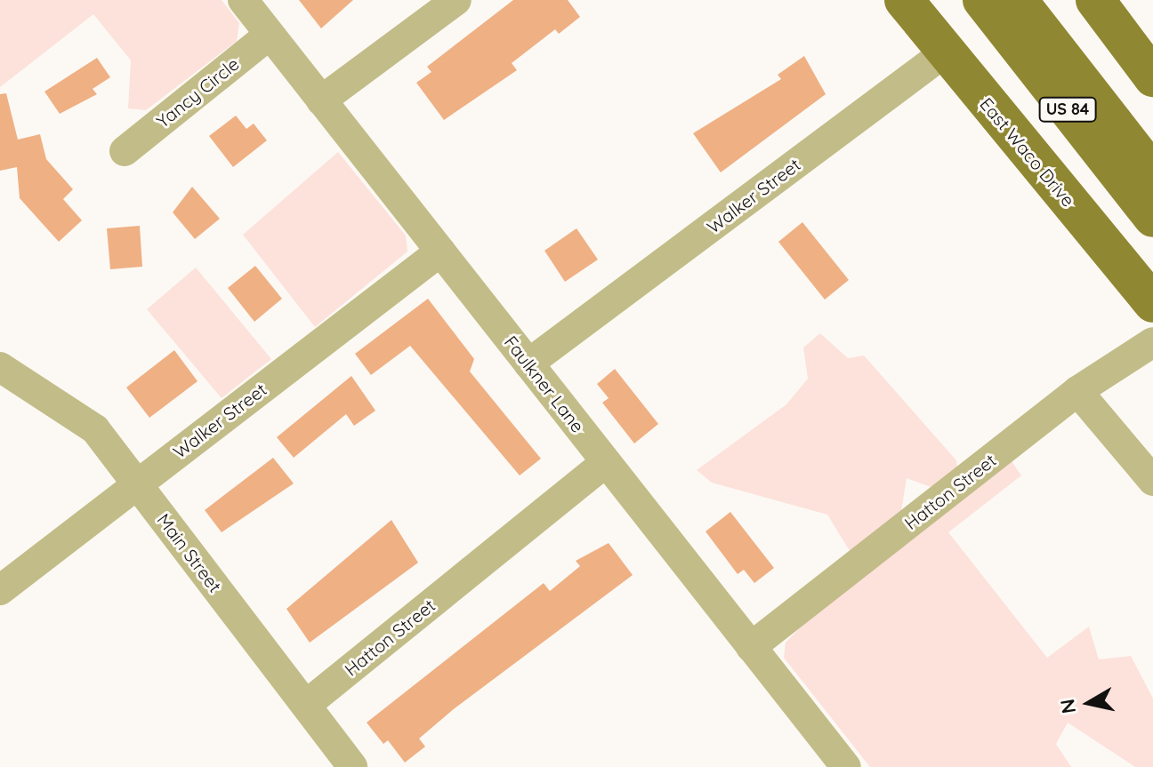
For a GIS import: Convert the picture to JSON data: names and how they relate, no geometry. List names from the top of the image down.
{
  "streets": {
    "main road": ["US 84", "East Waco Drive"],
    "street": [
      "Yancy Circle",
      "Walker Street",
      "Faulkner Lane",
      "Hatton Street",
      "Main Street"
    ]
  },
  "crossings": [
    ["Yancy Circle", "Faulkner Lane"],
    ["East Waco Drive", "Walker Street"],
    ["Walker Street", "Faulkner Lane"],
    ["Walker Street", "Main Street"],
    ["Faulkner Lane", "Hatton Street"],
    ["Hatton Street", "Main Street"]
  ],
  "north": "left"
}
